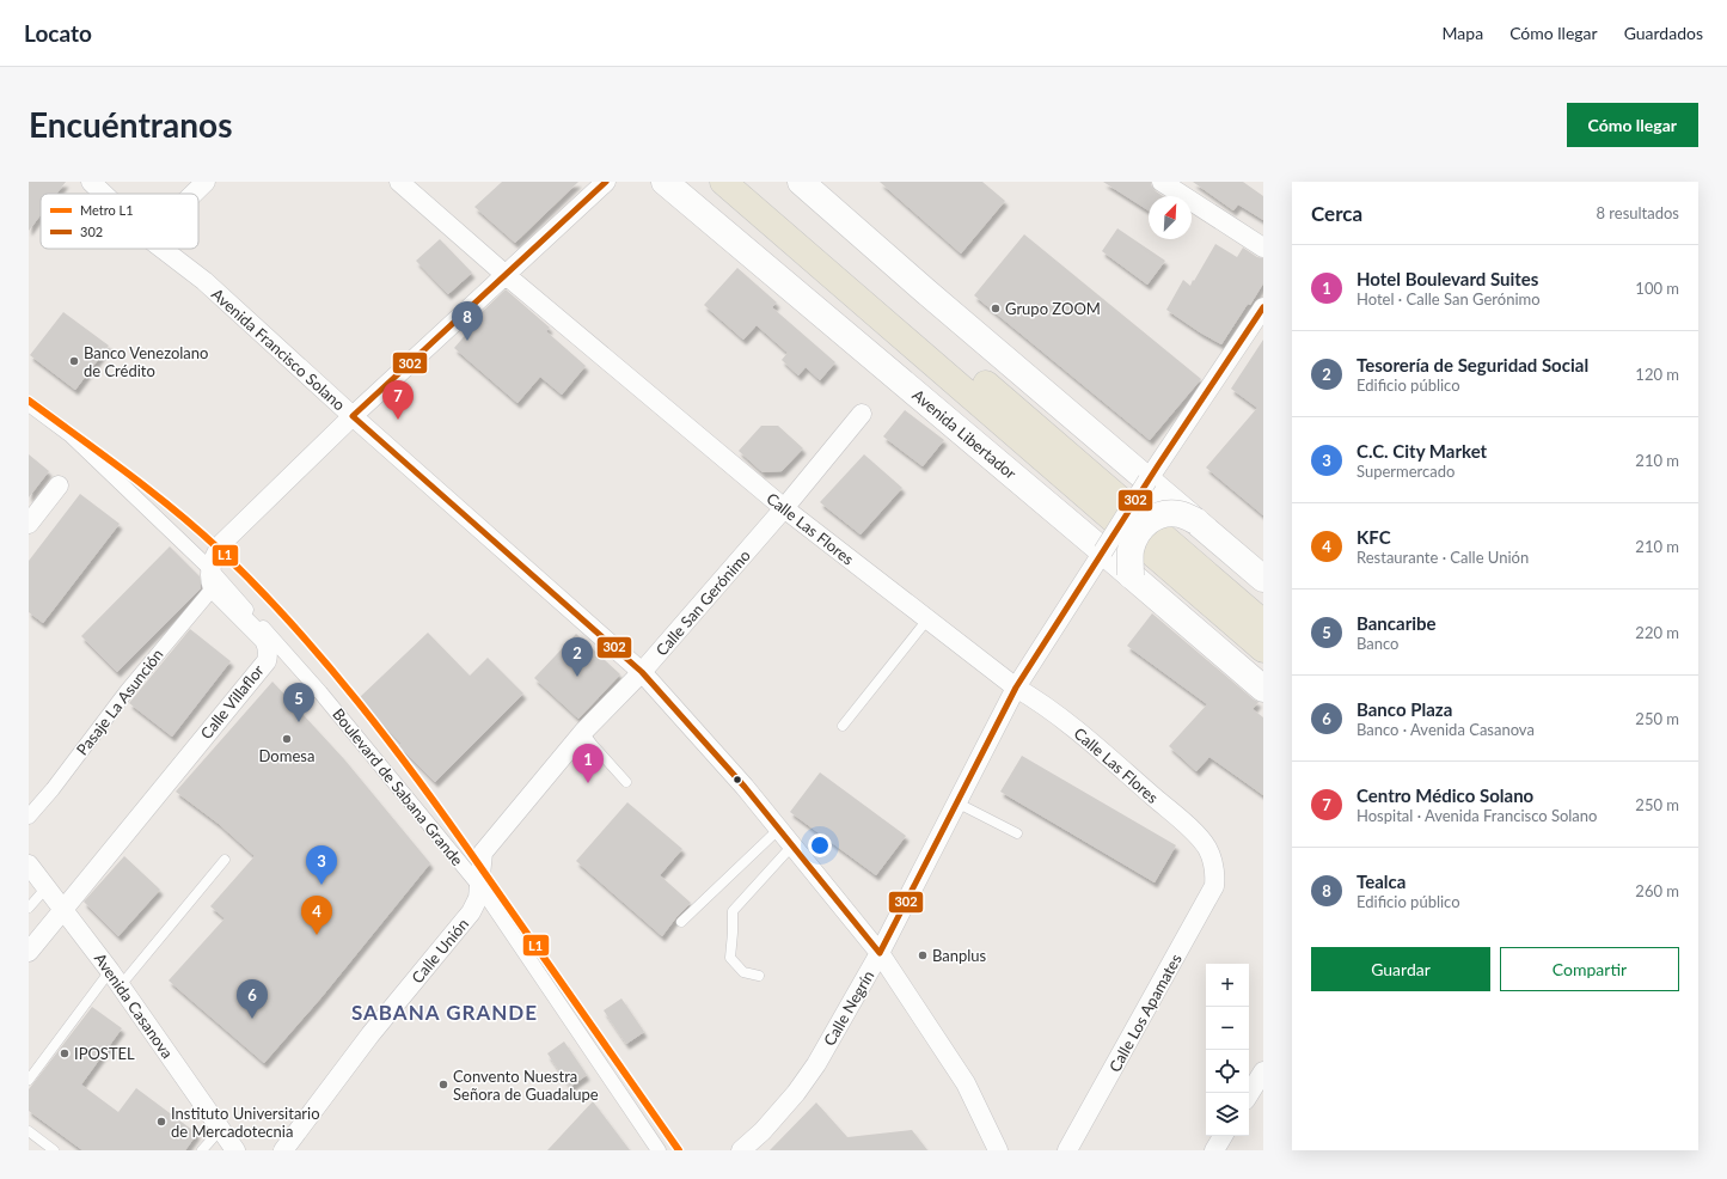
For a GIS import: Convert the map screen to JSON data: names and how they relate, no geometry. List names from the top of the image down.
{
  "streets": {
    "main road": ["Avenida Libertador"],
    "street": [
      "Avenida Francisco Solano",
      "Calle Las Flores",
      "Calle San Gerónimo",
      "Pasaje La Asunción",
      "Calle Villaflor",
      "Boulevard de Sabana Grande",
      "Calle Unión",
      "Avenida Casanova",
      "Calle Negrín",
      "Calle Los Apamates"
    ]
  },
  "crossings": [
    ["Avenida Francisco Solano", "Calle San Gerónimo"],
    ["Avenida Francisco Solano", "Calle Negrín"],
    ["Avenida Libertador", "Calle Negrín"],
    ["Calle Las Flores", "Calle San Gerónimo"],
    ["Calle Las Flores", "Calle Negrín"],
    ["Calle Las Flores", "Calle Los Apamates"],
    ["Calle San Gerónimo", "Calle Unión"],
    ["Pasaje La Asunción", "Calle Villaflor"],
    ["Calle Villaflor", "Avenida Casanova"],
    ["Boulevard de Sabana Grande", "Calle Unión"]
  ],
  "districts": ["SABANA GRANDE"],
  "places": [
    "Grupo ZOOM",
    "Banco Venezolano de Crédito",
    "Domesa",
    "Banplus",
    "IPOSTEL",
    "Convento Nuestra Señora de Guadalupe",
    "Instituto Universitario de Mercadotecnia"
  ],
  "lines": ["transit line 302", "metro line L1"],
  "legend": ["Metro L1", "302"],
  "north": "top right",
  "page": {
    "header": "Locato",
    "nav": ["Mapa", "Cómo llegar", "Guardados"],
    "buttons": [
      "Cómo llegar",
      ["Guardar", "Compartir"]
    ],
    "title": "Encuéntranos",
    "heading": ["Cerca", "8 resultados"],
    "list": [
      {
        "mark": "1",
        "name": "Hotel Boulevard Suites",
        "note": "Hotel · Calle San Gerónimo",
        "value": "100 m"
      },
      {
        "mark": "2",
        "name": "Tesorería de Seguridad Social",
        "note": "Edificio público",
        "value": "120 m"
      },
      {
        "mark": "3",
        "name": "C.C. City Market",
        "note": "Supermercado",
        "value": "210 m"
      },
      {
        "mark": "4",
        "name": "KFC",
        "note": "Restaurante · Calle Unión",
        "value": "210 m"
      },
      {
        "mark": "5",
        "name": "Bancaribe",
        "note": "Banco",
        "value": "220 m"
      },
      {
        "mark": "6",
        "name": "Banco Plaza",
        "note": "Banco · Avenida Casanova",
        "value": "250 m"
      },
      {
        "mark": "7",
        "name": "Centro Médico Solano",
        "note": "Hospital · Avenida Francisco Solano",
        "value": "250 m"
      },
      {
        "mark": "8",
        "name": "Tealca",
        "note": "Edificio público",
        "value": "260 m"
      }
    ],
    "pins": [
      "8",
      "7",
      "2",
      "5",
      "1",
      "3",
      "4",
      "6"
    ],
    "map_buttons": ["+", "−"]
  }
}
